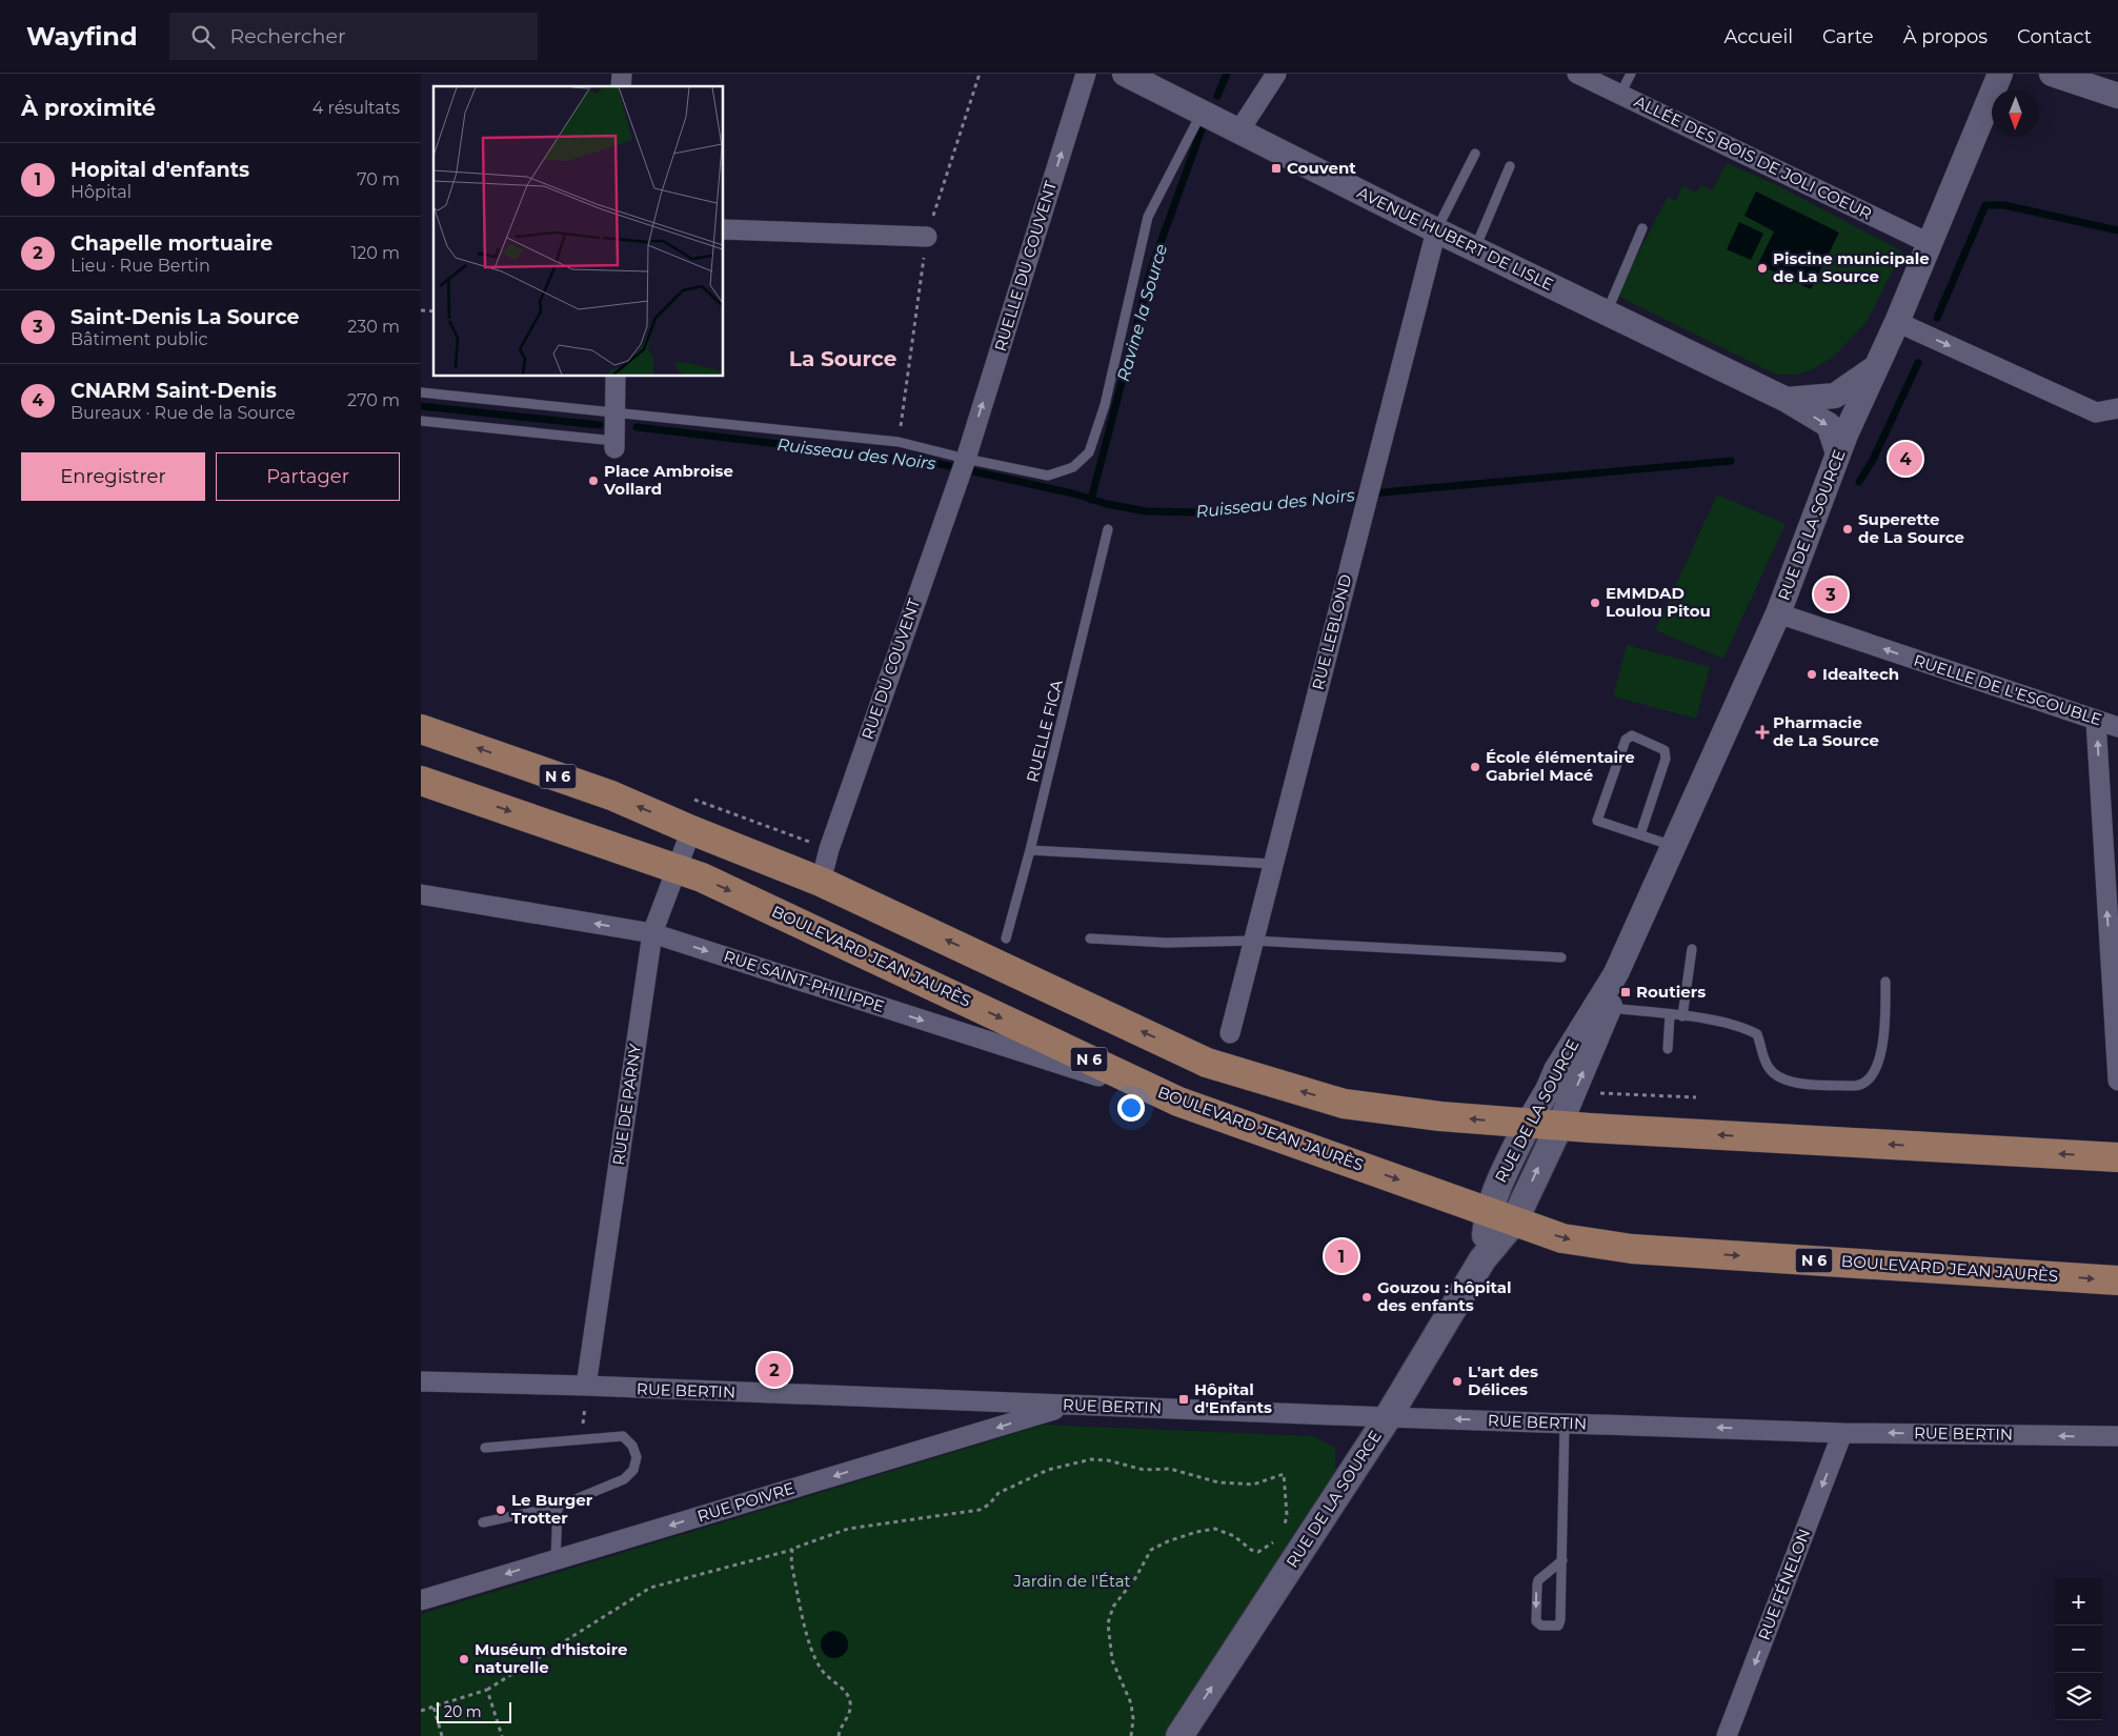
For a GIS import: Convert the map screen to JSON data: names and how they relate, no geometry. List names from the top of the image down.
{
  "streets": {
    "main road": ["RUE DE LA SOURCE", "N 6", "BOULEVARD JEAN JAURÈS"],
    "street": [
      "ALLÉE DES BOIS DE JOLI COEUR",
      "AVENUE HUBERT DE LISLE",
      "RUELLE DU COUVENT",
      "RUE LEBLOND",
      "RUE DU COUVENT",
      "RUELLE DE L'ESCOUBLE",
      "RUE SAINT-PHILIPPE",
      "RUE DE PARNY",
      "RUE BERTIN",
      "RUE POIVRE",
      "RUE FÉNELON"
    ],
    "lane": ["RUELLE FICA"]
  },
  "crossings": [
    ["ALLÉE DES BOIS DE JOLI COEUR", "RUE DE LA SOURCE"],
    ["AVENUE HUBERT DE LISLE", "RUE DE LA SOURCE"],
    ["AVENUE HUBERT DE LISLE", "RUE LEBLOND"],
    ["RUELLE DU COUVENT", "RUE DU COUVENT"],
    ["RUE DE LA SOURCE", "RUELLE DE L'ESCOUBLE"],
    ["RUE DE LA SOURCE", "N 6"],
    ["RUE DE LA SOURCE", "BOULEVARD JEAN JAURÈS"],
    ["RUE DE LA SOURCE", "RUE BERTIN"],
    ["RUE DU COUVENT", "N 6"],
    ["N 6", "RUE DE PARNY"],
    ["BOULEVARD JEAN JAURÈS", "RUE SAINT-PHILIPPE"],
    ["BOULEVARD JEAN JAURÈS", "RUE DE PARNY"],
    ["RUE SAINT-PHILIPPE", "RUE DE PARNY"],
    ["RUE DE PARNY", "RUE BERTIN"],
    ["RUE BERTIN", "RUE POIVRE"],
    ["RUE BERTIN", "RUE FÉNELON"]
  ],
  "one_way": [
    "RUELLE DU COUVENT",
    "RUELLE DE L'ESCOUBLE",
    "RUE BERTIN",
    "RUE POIVRE",
    "RUE FÉNELON"
  ],
  "districts": ["La Source"],
  "water": ["Ravine la Source", "Ruisseau des Noirs"],
  "parks": ["Jardin de l'État"],
  "places": {
    "transit": ["Couvent", "Routiers", "Hôpital d'Enfants"],
    "other": [
      "Piscine municipale de La Source",
      "Place Ambroise Vollard",
      "Superette de La Source",
      "EMMDAD Loulou Pitou",
      "Idealtech",
      "École élémentaire Gabriel Macé",
      "Gouzou : hôpital des enfants",
      "L'art des Délices",
      "Le Burger Trotter",
      "Muséum d'histoire naturelle"
    ],
    "health": ["Pharmacie de La Source"]
  },
  "scale_bar": "20 m",
  "north": "bottom",
  "page": {
    "header": "Wayfind",
    "search": "Rechercher",
    "nav": [
      "Accueil",
      "Carte",
      "À propos",
      "Contact"
    ],
    "heading": ["À proximité", "4 résultats"],
    "list": [
      {
        "mark": "1",
        "name": "Hopital d'enfants",
        "note": "Hôpital",
        "value": "70 m"
      },
      {
        "mark": "2",
        "name": "Chapelle mortuaire",
        "note": "Lieu · Rue Bertin",
        "value": "120 m"
      },
      {
        "mark": "3",
        "name": "Saint-Denis La Source",
        "note": "Bâtiment public",
        "value": "230 m"
      },
      {
        "mark": "4",
        "name": "CNARM Saint-Denis",
        "note": "Bureaux · Rue de la Source",
        "value": "270 m"
      }
    ],
    "buttons": ["Enregistrer", "Partager"],
    "pins": [
      "4",
      "3",
      "1",
      "2"
    ],
    "map_buttons": ["+", "−"],
    "scale": "20 m"
  }
}
